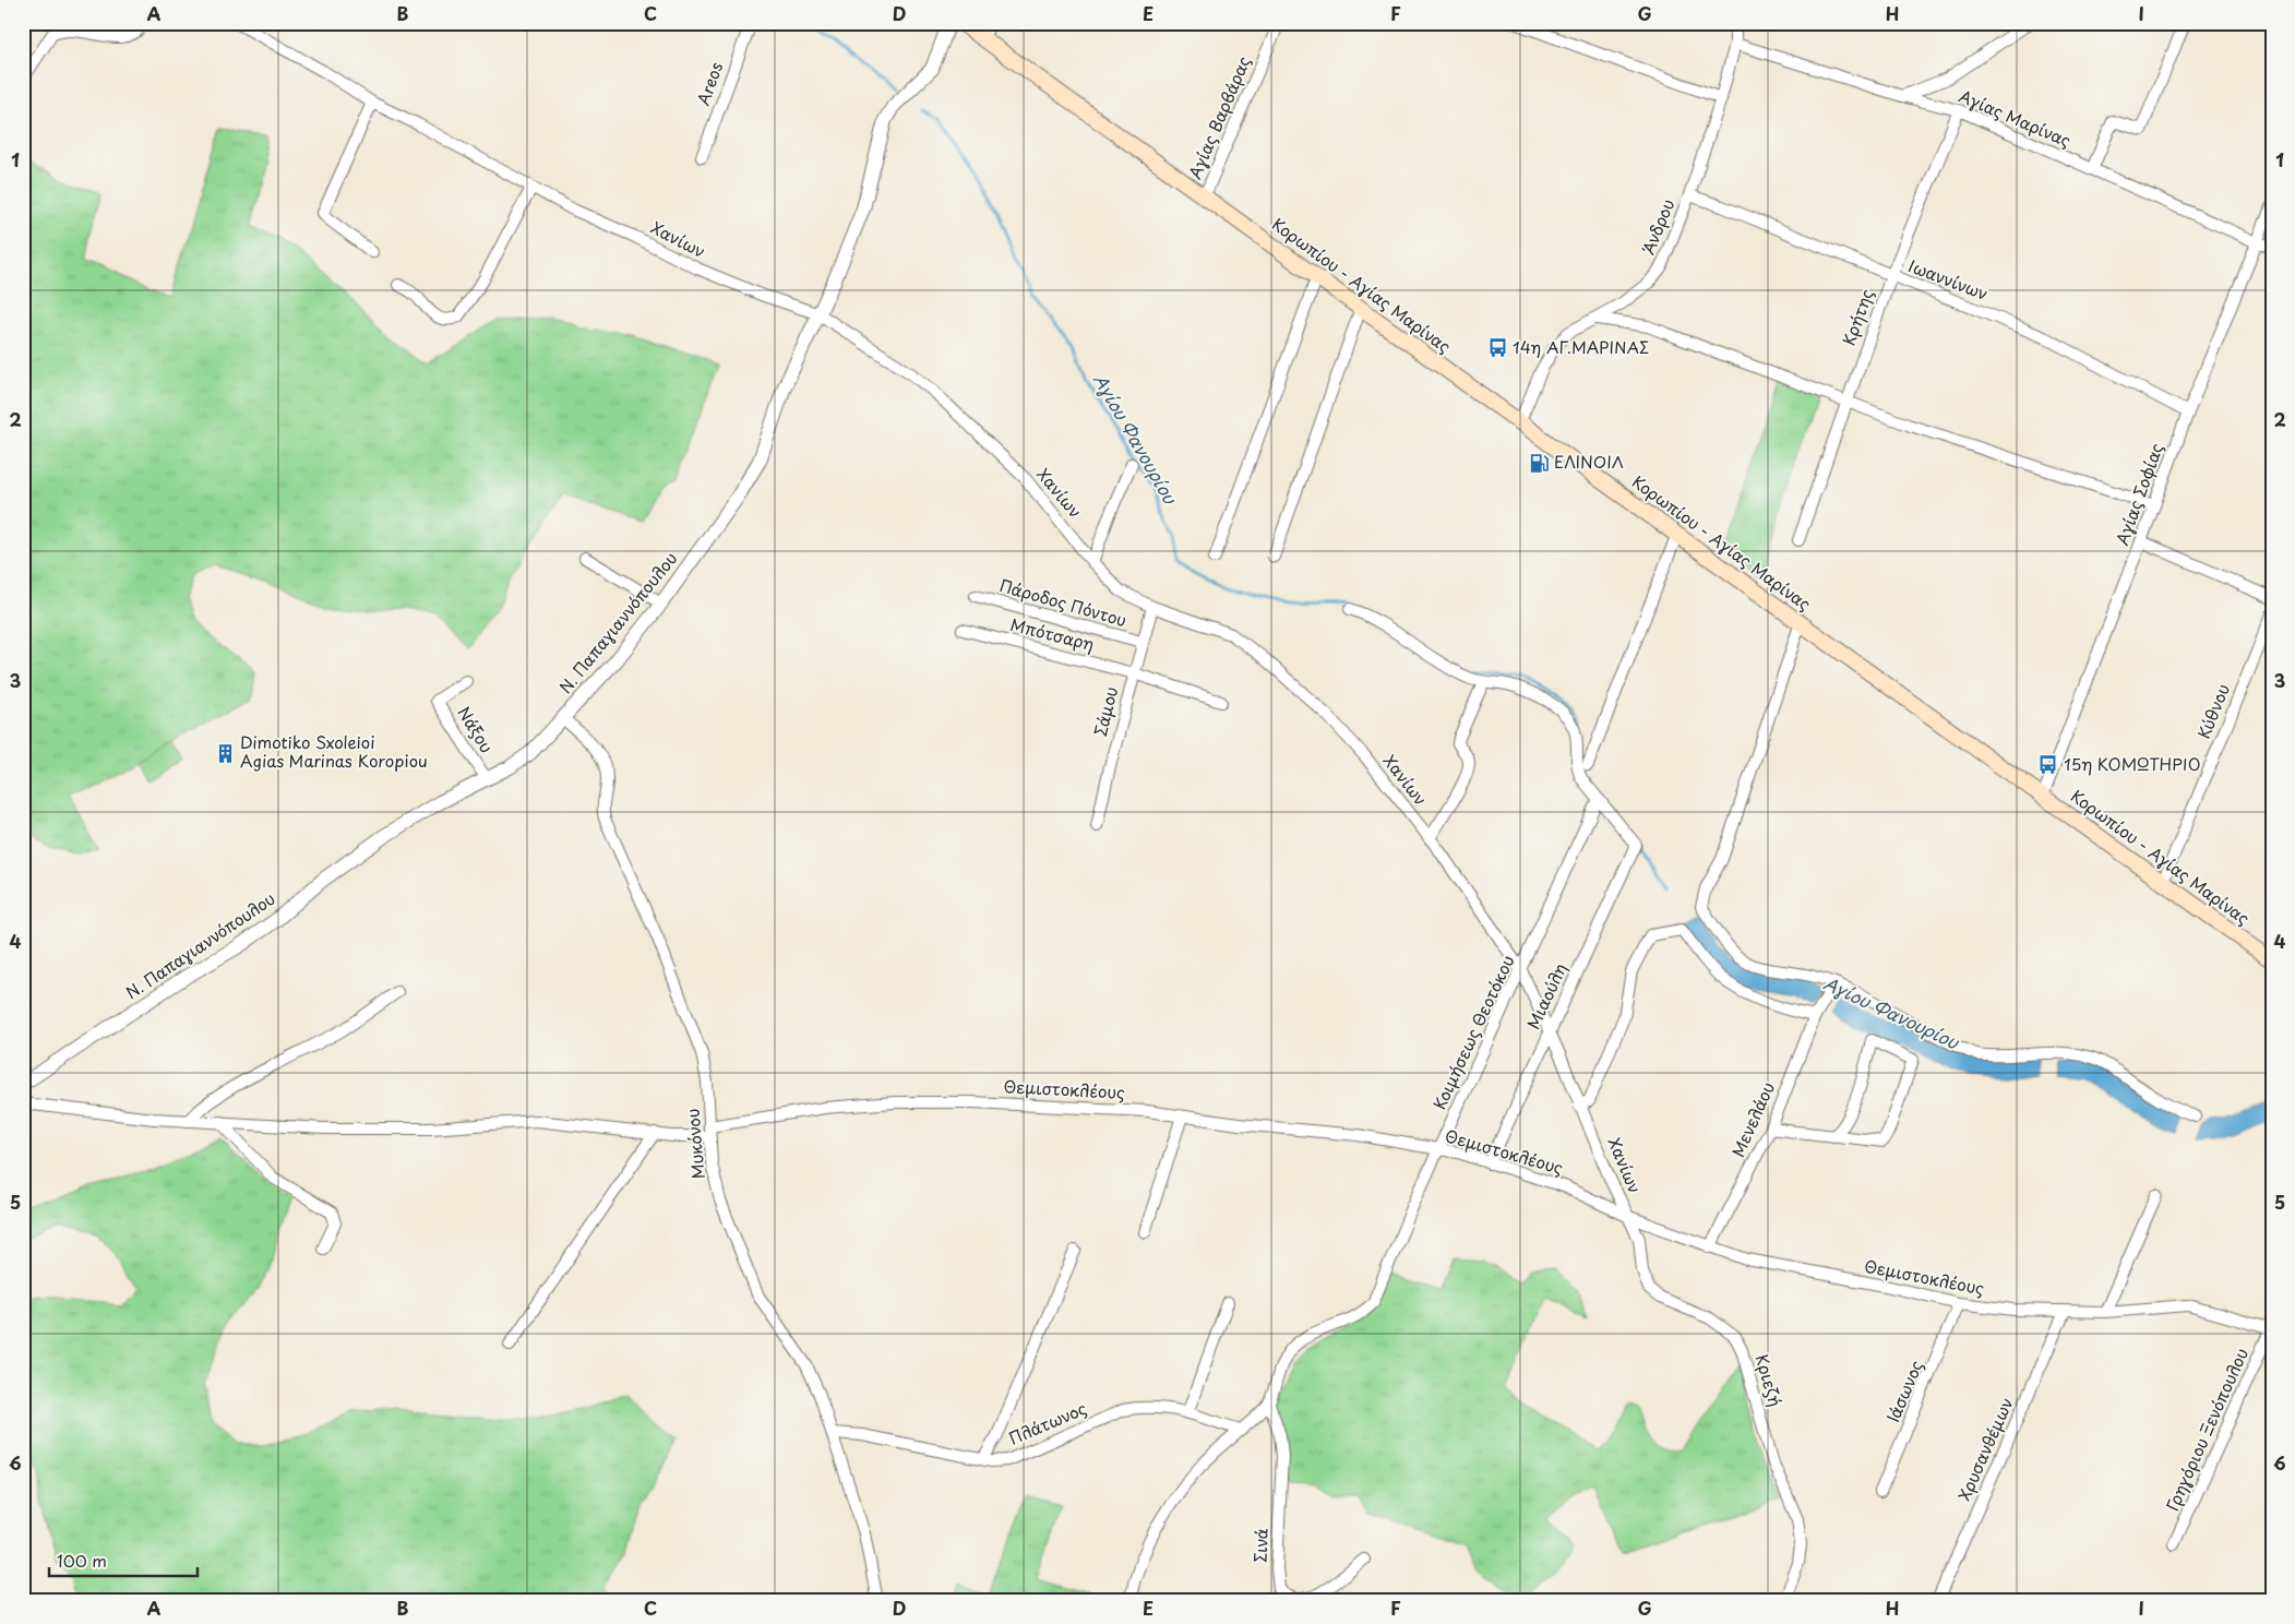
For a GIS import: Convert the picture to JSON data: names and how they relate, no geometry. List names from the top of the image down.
{
  "streets": {
    "main road": ["Κορωπίου - Αγίας Μαρίνας"],
    "street": [
      "Areos",
      "Αγίας Βαρβάρας",
      "Αγίας Μαρίνας",
      "Άνδρου",
      "Χανίων",
      "Ιωαννίνων",
      "Κρήτης",
      "Αγίας Σοφίας",
      "Πάροδος Πόντου",
      "Ν. Παπαγιαννόπουλου",
      "Μπότσαρη",
      "Σάμου",
      "Κύθνου",
      "Νάξου",
      "Μιαούλη",
      "Κοιμήσεως Θεοτόκου",
      "Θεμιστοκλέους",
      "Μενελάου",
      "Μυκόνου",
      "Κριεζή",
      "Ιάσωνος",
      "Πλάτωνος",
      "Γρηγόριου Ξενόπουλου",
      "Χρυσανθέμων",
      "Σινά"
    ]
  },
  "crossings": [
    ["Αγίας Βαρβάρας", "Κορωπίου - Αγίας Μαρίνας"],
    ["Αγίας Μαρίνας", "Άνδρου"],
    ["Αγίας Μαρίνας", "Κρήτης"],
    ["Αγίας Μαρίνας", "Αγίας Σοφίας"],
    ["Άνδρου", "Ιωαννίνων"],
    ["Άνδρου", "Κορωπίου - Αγίας Μαρίνας"],
    ["Χανίων", "Ν. Παπαγιαννόπουλου"],
    ["Χανίων", "Σάμου"],
    ["Χανίων", "Μιαούλη"],
    ["Χανίων", "Κοιμήσεως Θεοτόκου"],
    ["Χανίων", "Θεμιστοκλέους"],
    ["Χανίων", "Κριεζή"],
    ["Ιωαννίνων", "Κρήτης"],
    ["Ιωαννίνων", "Αγίας Σοφίας"],
    ["Κορωπίου - Αγίας Μαρίνας", "Αγίας Σοφίας"],
    ["Κορωπίου - Αγίας Μαρίνας", "Κύθνου"],
    ["Πάροδος Πόντου", "Σάμου"],
    ["Ν. Παπαγιαννόπουλου", "Νάξου"],
    ["Ν. Παπαγιαννόπουλου", "Μυκόνου"],
    ["Μπότσαρη", "Σάμου"],
    ["Μιαούλη", "Κοιμήσεως Θεοτόκου"],
    ["Μιαούλη", "Θεμιστοκλέους"],
    ["Κοιμήσεως Θεοτόκου", "Θεμιστοκλέους"],
    ["Κοιμήσεως Θεοτόκου", "Πλάτωνος"],
    ["Κοιμήσεως Θεοτόκου", "Σινά"],
    ["Θεμιστοκλέους", "Μενελάου"],
    ["Θεμιστοκλέους", "Μυκόνου"],
    ["Θεμιστοκλέους", "Κριεζή"],
    ["Θεμιστοκλέους", "Ιάσωνος"],
    ["Θεμιστοκλέους", "Γρηγόριου Ξενόπουλου"],
    ["Θεμιστοκλέους", "Χρυσανθέμων"],
    ["Μυκόνου", "Πλάτωνος"]
  ],
  "water": ["Αγίου Φανουρίου"],
  "places": {
    "bus stop": ["14η ΑΓ.ΜΑΡΙΝΑΣ", "15η ΚΟΜΩΤΗΡΙΟ"],
    "fuel station": ["ΕΛΙΝΟΙΛ"],
    "building": ["Dimotiko Sxoleioi Agias Marinas Koropiou"]
  },
  "scale_bar": "100 m",
  "grid": {
    "columns": [
      "A",
      "B",
      "C",
      "D",
      "E",
      "F",
      "G",
      "H",
      "I"
    ],
    "rows": [
      "1",
      "2",
      "3",
      "4",
      "5",
      "6"
    ]
  }
}
